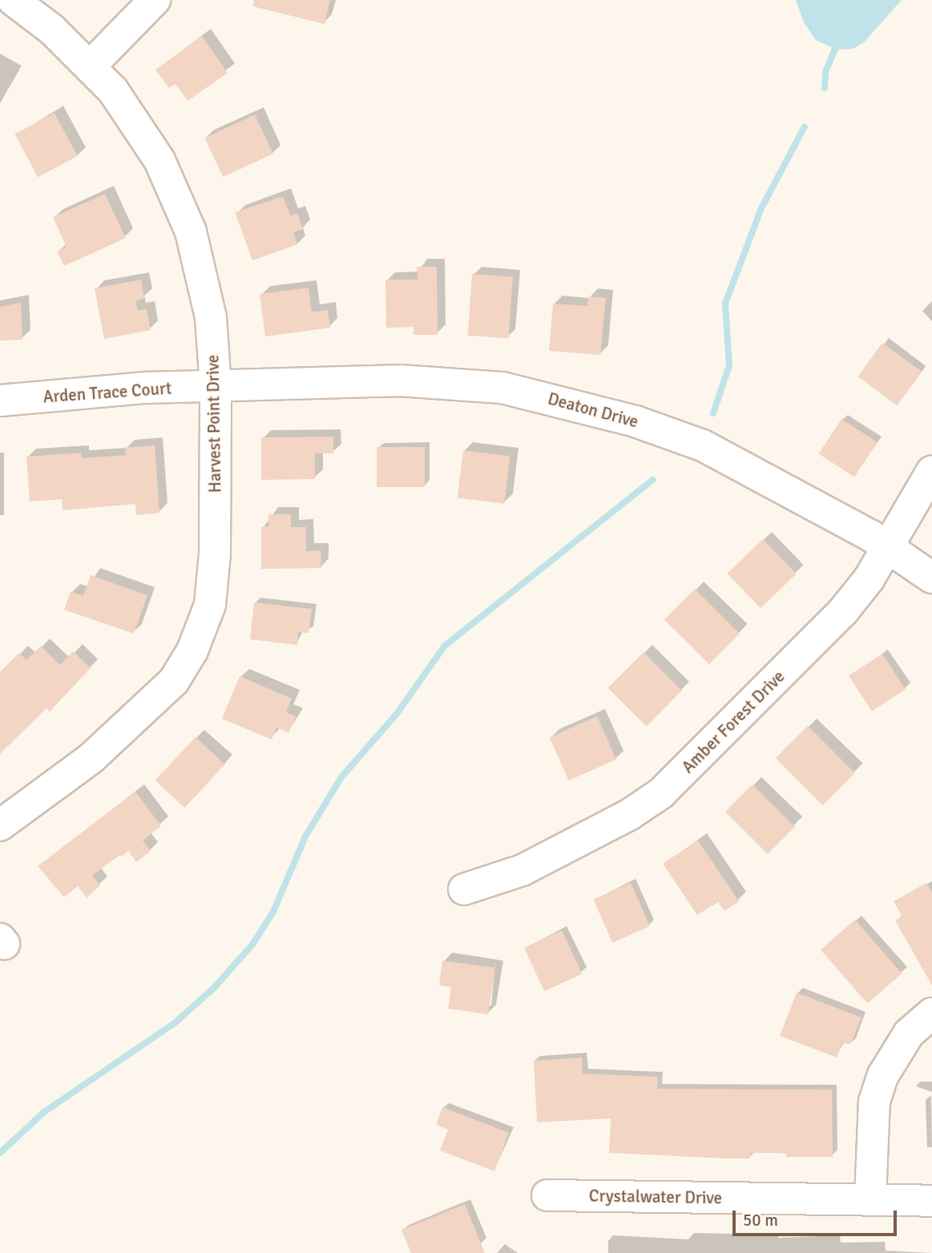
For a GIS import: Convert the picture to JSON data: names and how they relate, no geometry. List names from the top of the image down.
{
  "streets": {
    "street": [
      "Arden Trace Court",
      "Deaton Drive",
      "Harvest Point Drive",
      "Amber Forest Drive",
      "Crystalwater Drive"
    ]
  },
  "crossings": [
    ["Arden Trace Court", "Deaton Drive"],
    ["Arden Trace Court", "Harvest Point Drive"],
    ["Deaton Drive", "Harvest Point Drive"],
    ["Deaton Drive", "Amber Forest Drive"]
  ],
  "scale_bar": "50 m"
}
